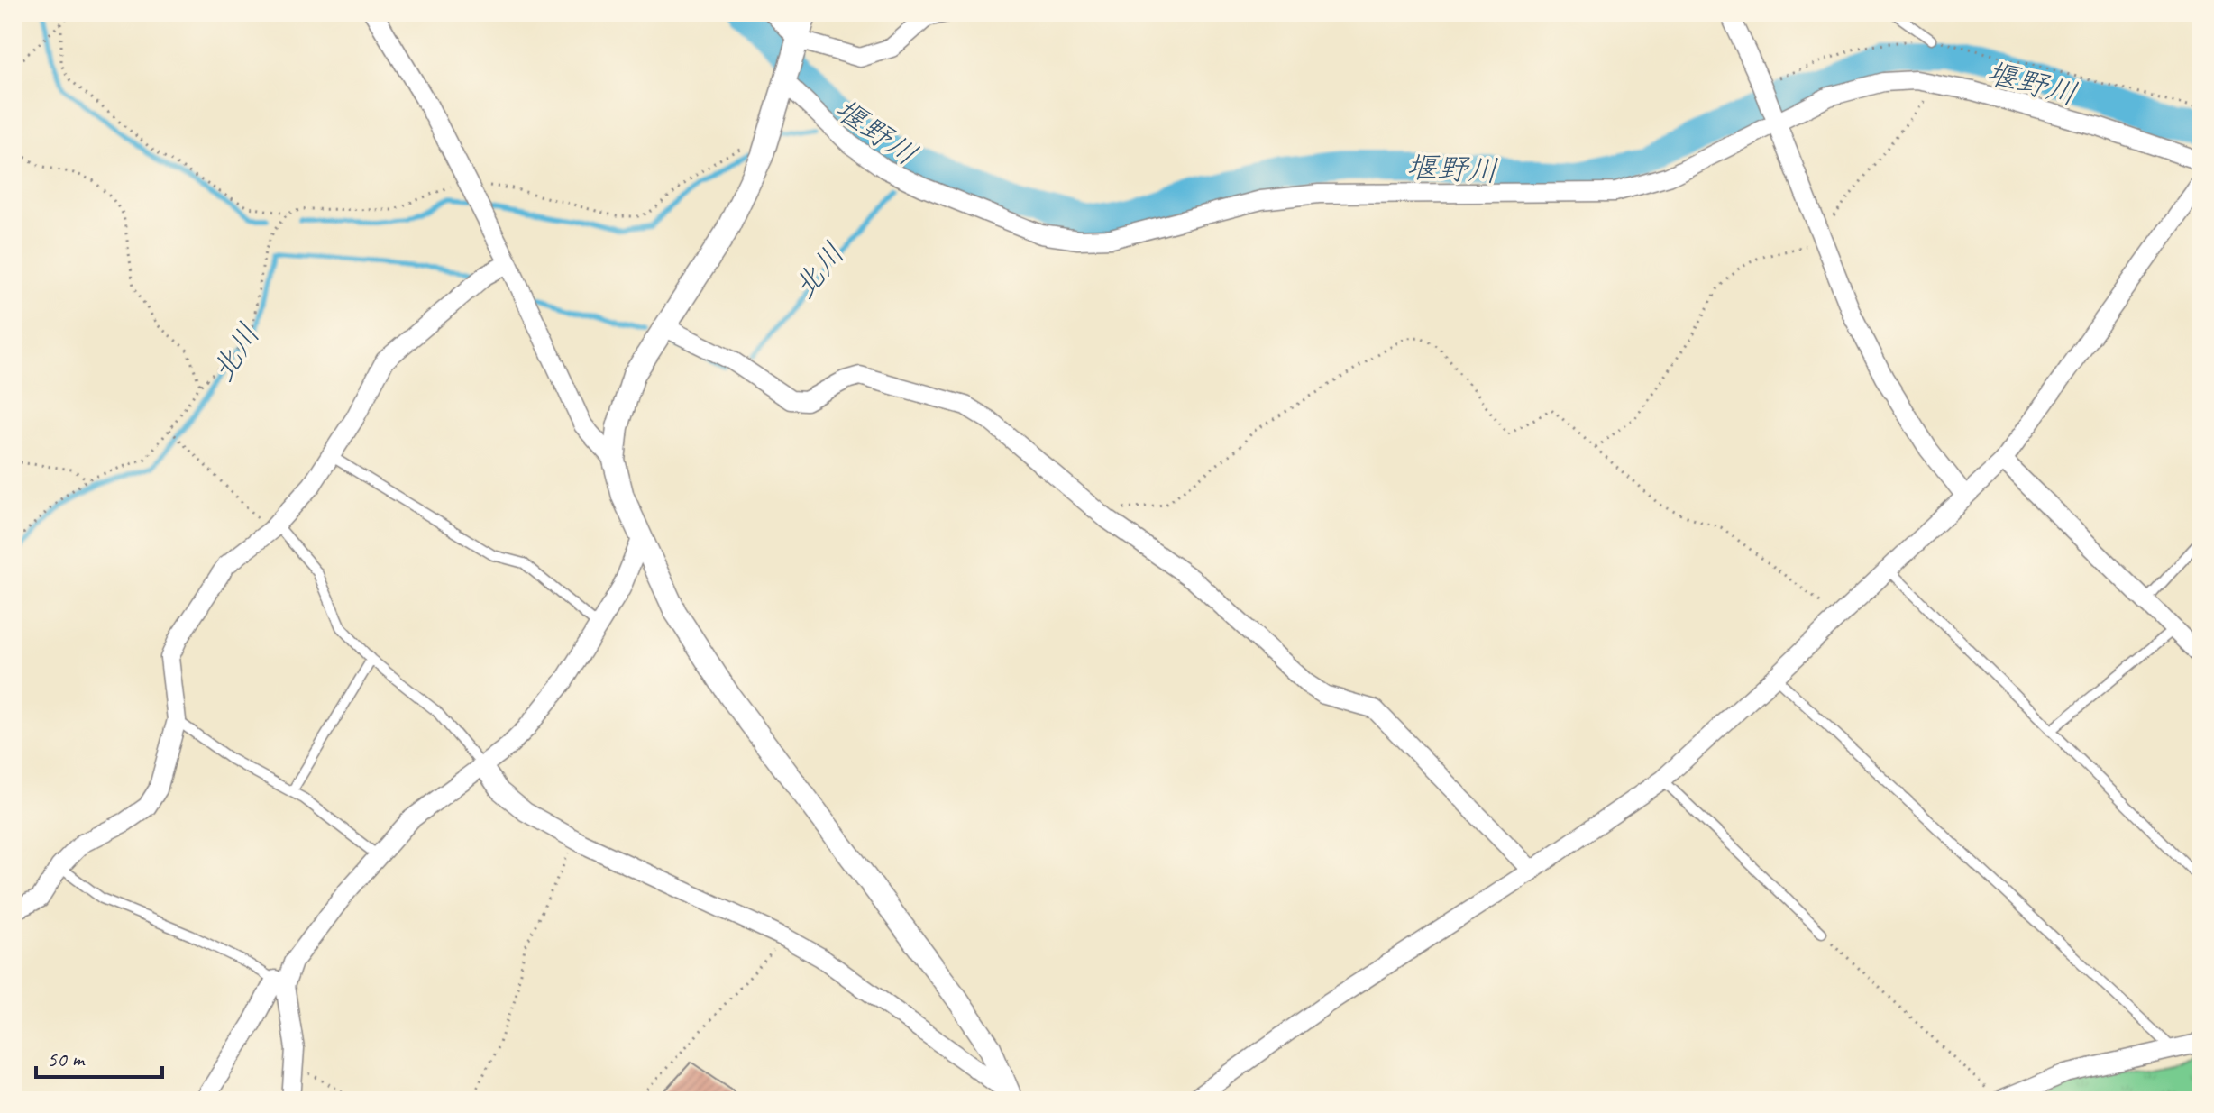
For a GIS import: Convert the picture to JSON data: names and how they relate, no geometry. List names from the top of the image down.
{
  "water": ["堰野川", "北川"],
  "scale_bar": "50 m"
}
